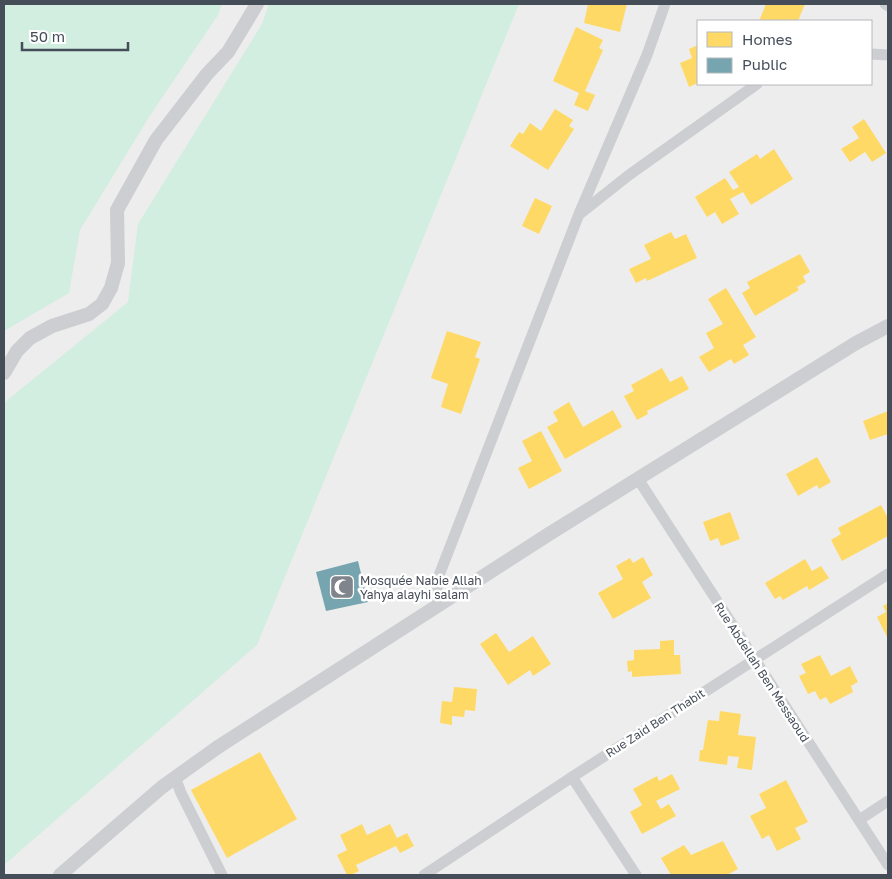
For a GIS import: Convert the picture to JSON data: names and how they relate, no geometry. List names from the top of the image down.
{
  "streets": {
    "street": ["Rue Abdellah Ben Messaoud", "Rue Zaid Ben Thabit"]
  },
  "crossings": [
    ["Rue Abdellah Ben Messaoud", "Rue Zaid Ben Thabit"]
  ],
  "places": {
    "mosque": ["Mosquée Nabie Allah Yahya alayhi salam"]
  },
  "legend": ["Homes", "Public"],
  "scale_bar": "50 m"
}
